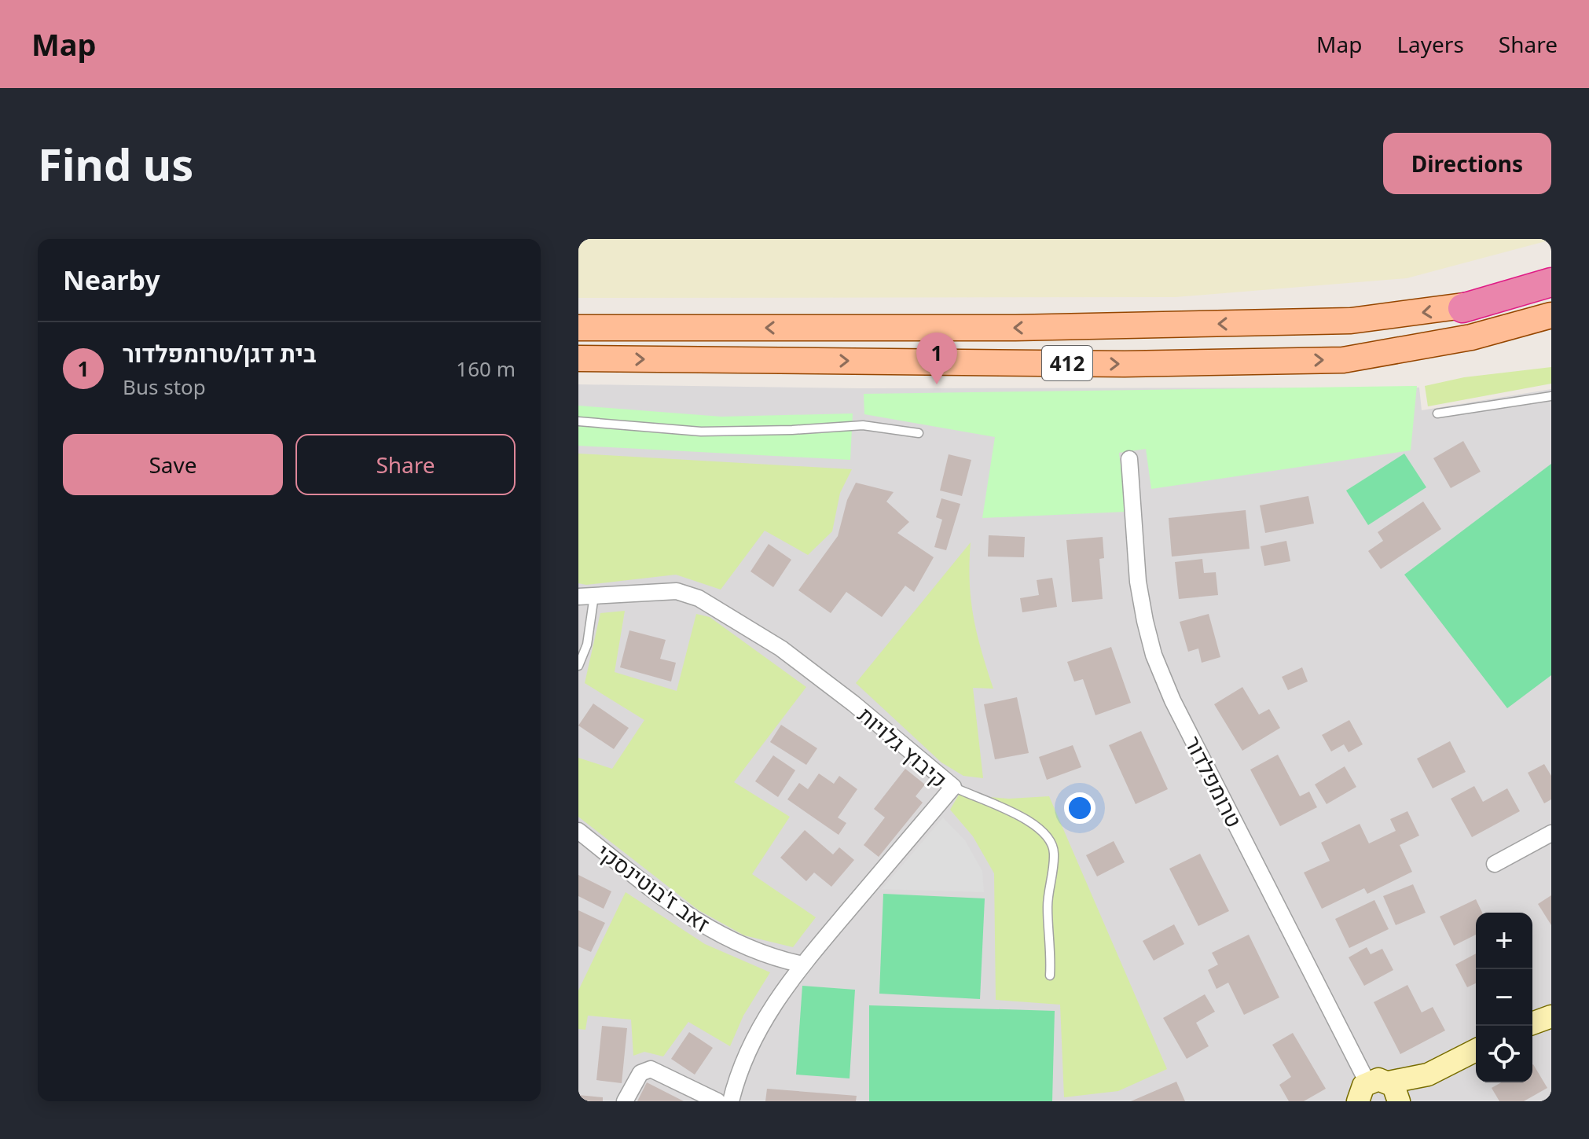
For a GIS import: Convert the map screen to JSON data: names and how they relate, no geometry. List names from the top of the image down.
{
  "streets": {
    "main road": ["412"],
    "street": ["קיבוץ גלויות", "טרומפלדור", "זאב ז'בוטינסקי"]
  },
  "crossings": [
    ["קיבוץ גלויות", "זאב ז'בוטינסקי"]
  ],
  "page": {
    "header": "Map",
    "nav": ["Map", "Layers", "Share"],
    "buttons": [
      "Directions",
      ["Save", "Share"]
    ],
    "title": "Find us",
    "heading": "Nearby",
    "list": [
      {
        "mark": "1",
        "name": "בית דגן/טרומפלדור",
        "note": "Bus stop",
        "value": "160 m"
      }
    ],
    "pins": "1",
    "map_buttons": ["+", "−"]
  }
}
